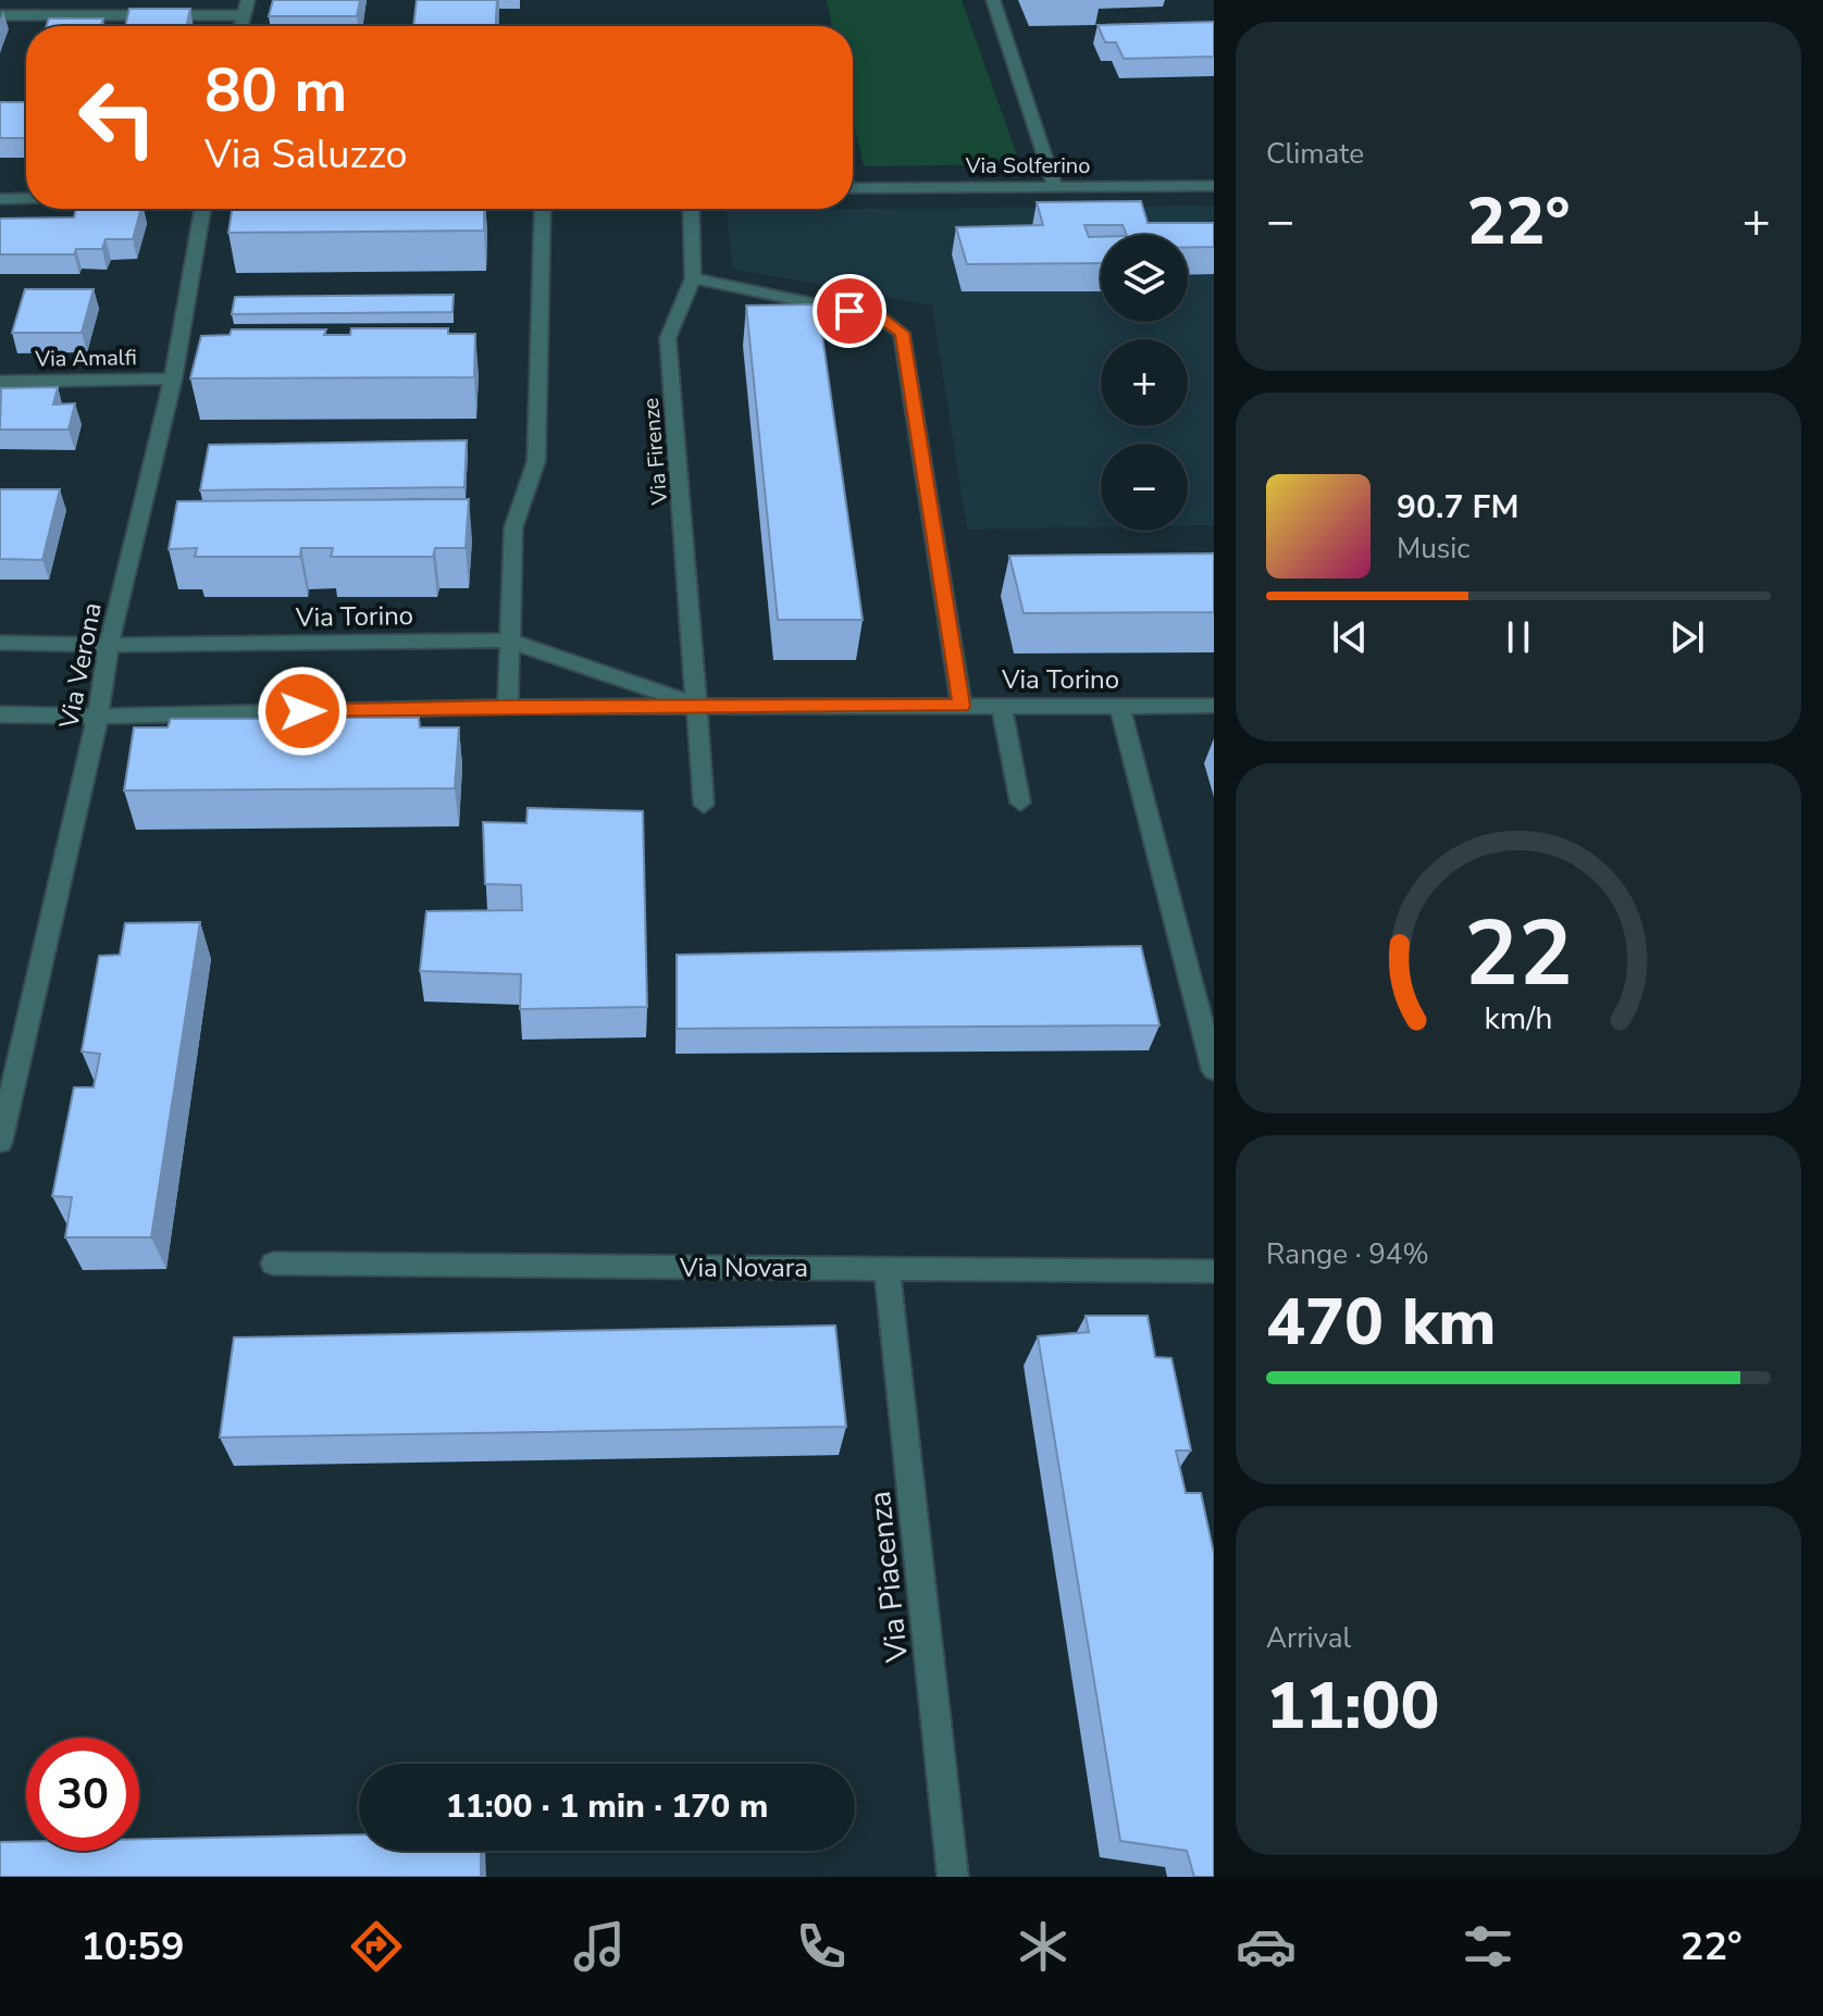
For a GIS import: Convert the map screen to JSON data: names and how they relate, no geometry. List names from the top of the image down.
{
  "streets": {
    "street": [
      "Via Solferino",
      "Via Amalfi",
      "Via Firenze",
      "Via Torino",
      "Via Verona",
      "Via Novara",
      "Via Piacenza"
    ]
  },
  "crossings": [
    ["Via Amalfi", "Via Verona"],
    ["Via Firenze", "Via Torino"],
    ["Via Torino", "Via Verona"],
    ["Via Novara", "Via Piacenza"]
  ],
  "page": {
    "tile": [
      "Climate",
      ["Range · 94%", "470 km"],
      ["Arrival", "11:00"]
    ],
    "turn": ["80 m", "Via Saluzzo"],
    "heat": ["−", "22°", "+"],
    "map_buttons": ["+", "−"],
    "song": ["90.7 FM", "Music"],
    "limit": "30",
    "trip": "11:00 · 1 min · 170 m",
    "tabs": ["10:59", "22°"],
    "gauge": ["22", "km/h"]
  }
}
